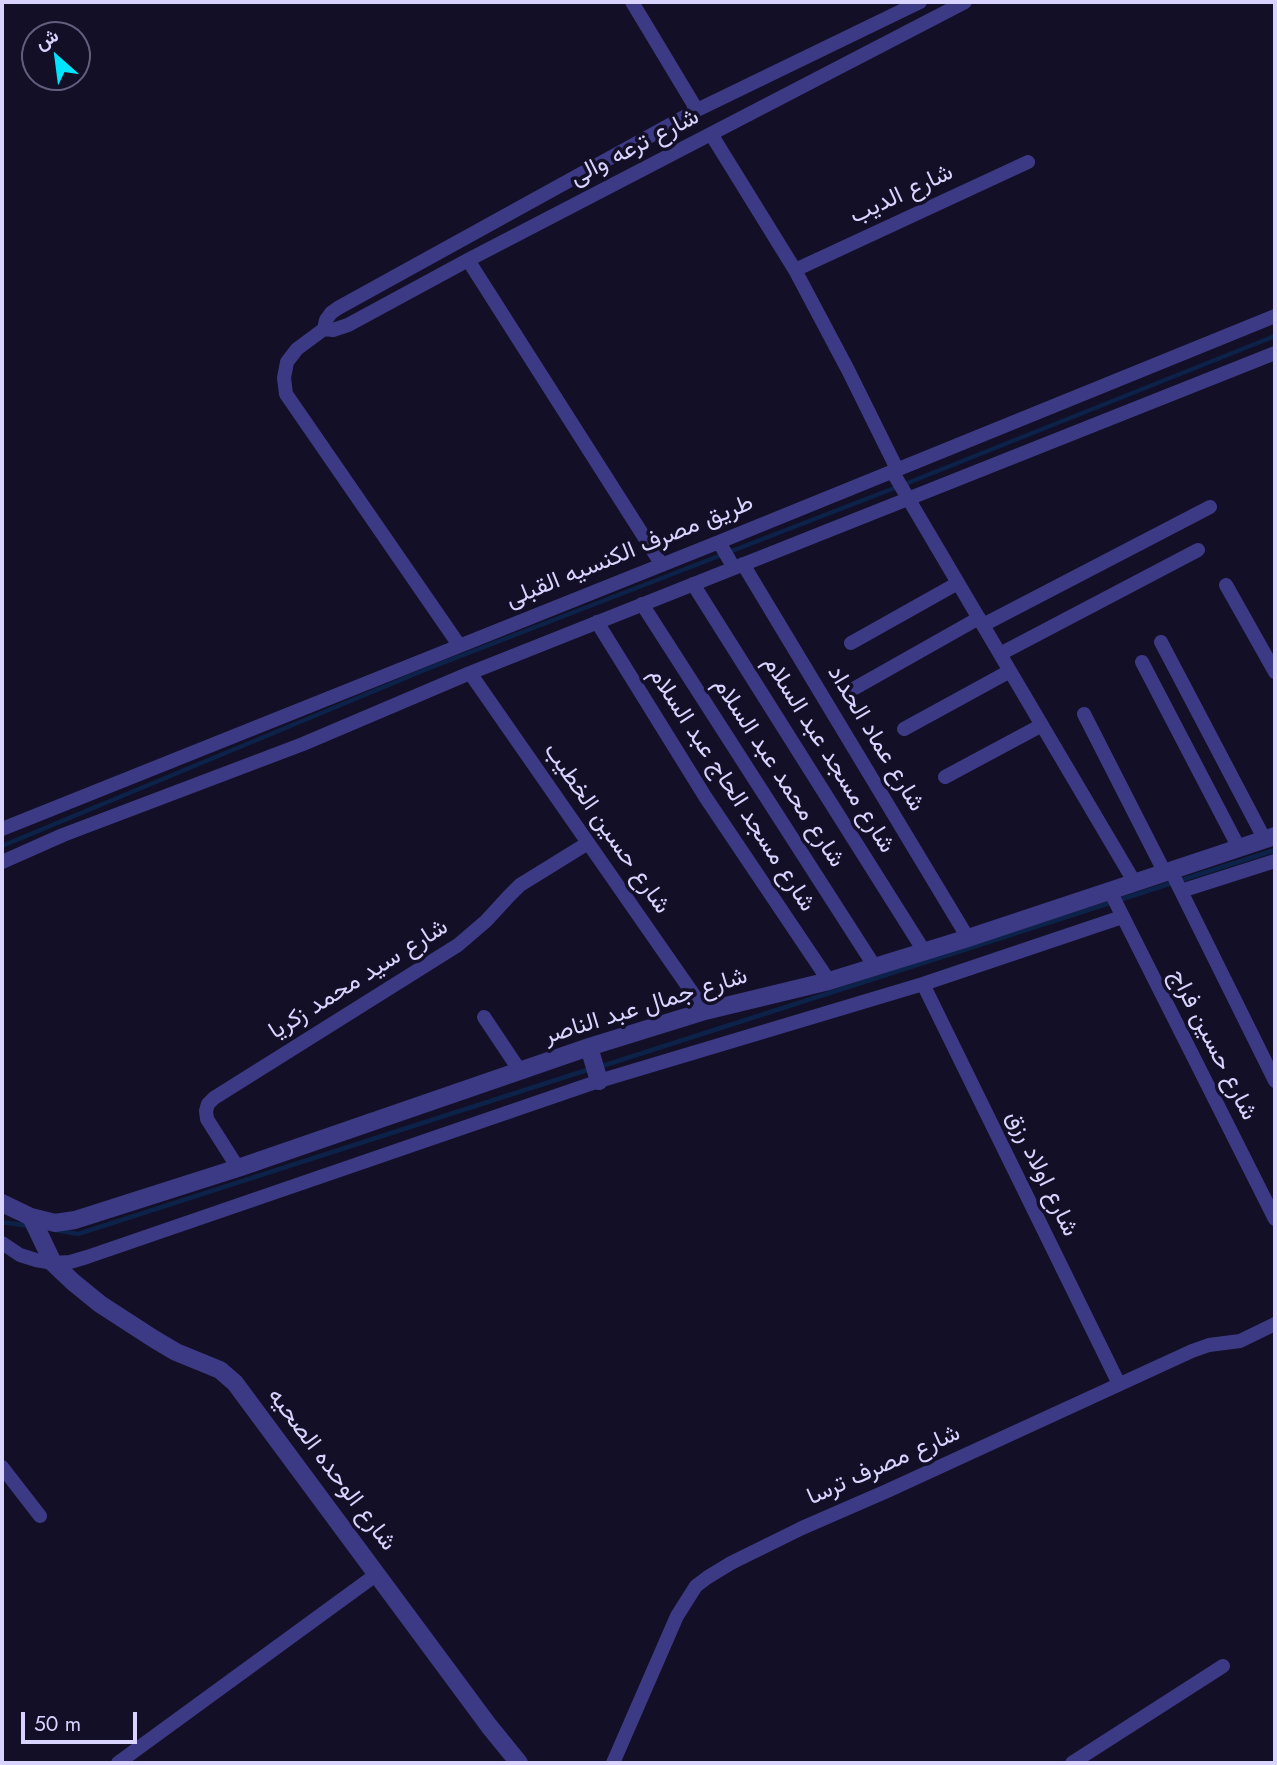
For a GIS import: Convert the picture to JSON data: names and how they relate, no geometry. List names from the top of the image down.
{
  "streets": {
    "street": [
      "شارع ترعه والى",
      "شارع الديب",
      "طريق مصرف الكنسيه القبلى",
      "شارع عماد الحداد",
      "شارع مسجد عبد السلام",
      "شارع محمد عبد السلام",
      "شارع مسجد الحاج عبد السلام",
      "شارع حسين الخطيب",
      "شارع سيد محمد زكريا",
      "شارع جمال عبد الناصر",
      "شارع حسين فراج",
      "شارع اولاد رزق",
      "شارع مصرف ترسا",
      "شارع الوحده الصحيه"
    ]
  },
  "crossings": [
    ["شارع ترعه والى", "طريق مصرف الكنسيه القبلى"],
    ["طريق مصرف الكنسيه القبلى", "شارع عماد الحداد"],
    ["شارع عماد الحداد", "شارع جمال عبد الناصر"],
    ["شارع مسجد عبد السلام", "شارع جمال عبد الناصر"],
    ["شارع محمد عبد السلام", "شارع جمال عبد الناصر"],
    ["شارع مسجد الحاج عبد السلام", "شارع جمال عبد الناصر"],
    ["شارع حسين الخطيب", "شارع سيد محمد زكريا"],
    ["شارع حسين الخطيب", "شارع جمال عبد الناصر"],
    ["شارع سيد محمد زكريا", "شارع جمال عبد الناصر"],
    ["شارع جمال عبد الناصر", "شارع حسين فراج"],
    ["شارع جمال عبد الناصر", "شارع اولاد رزق"],
    ["شارع جمال عبد الناصر", "شارع الوحده الصحيه"],
    ["شارع اولاد رزق", "شارع مصرف ترسا"]
  ],
  "scale_bar": "50 m",
  "north": "top left"
}
